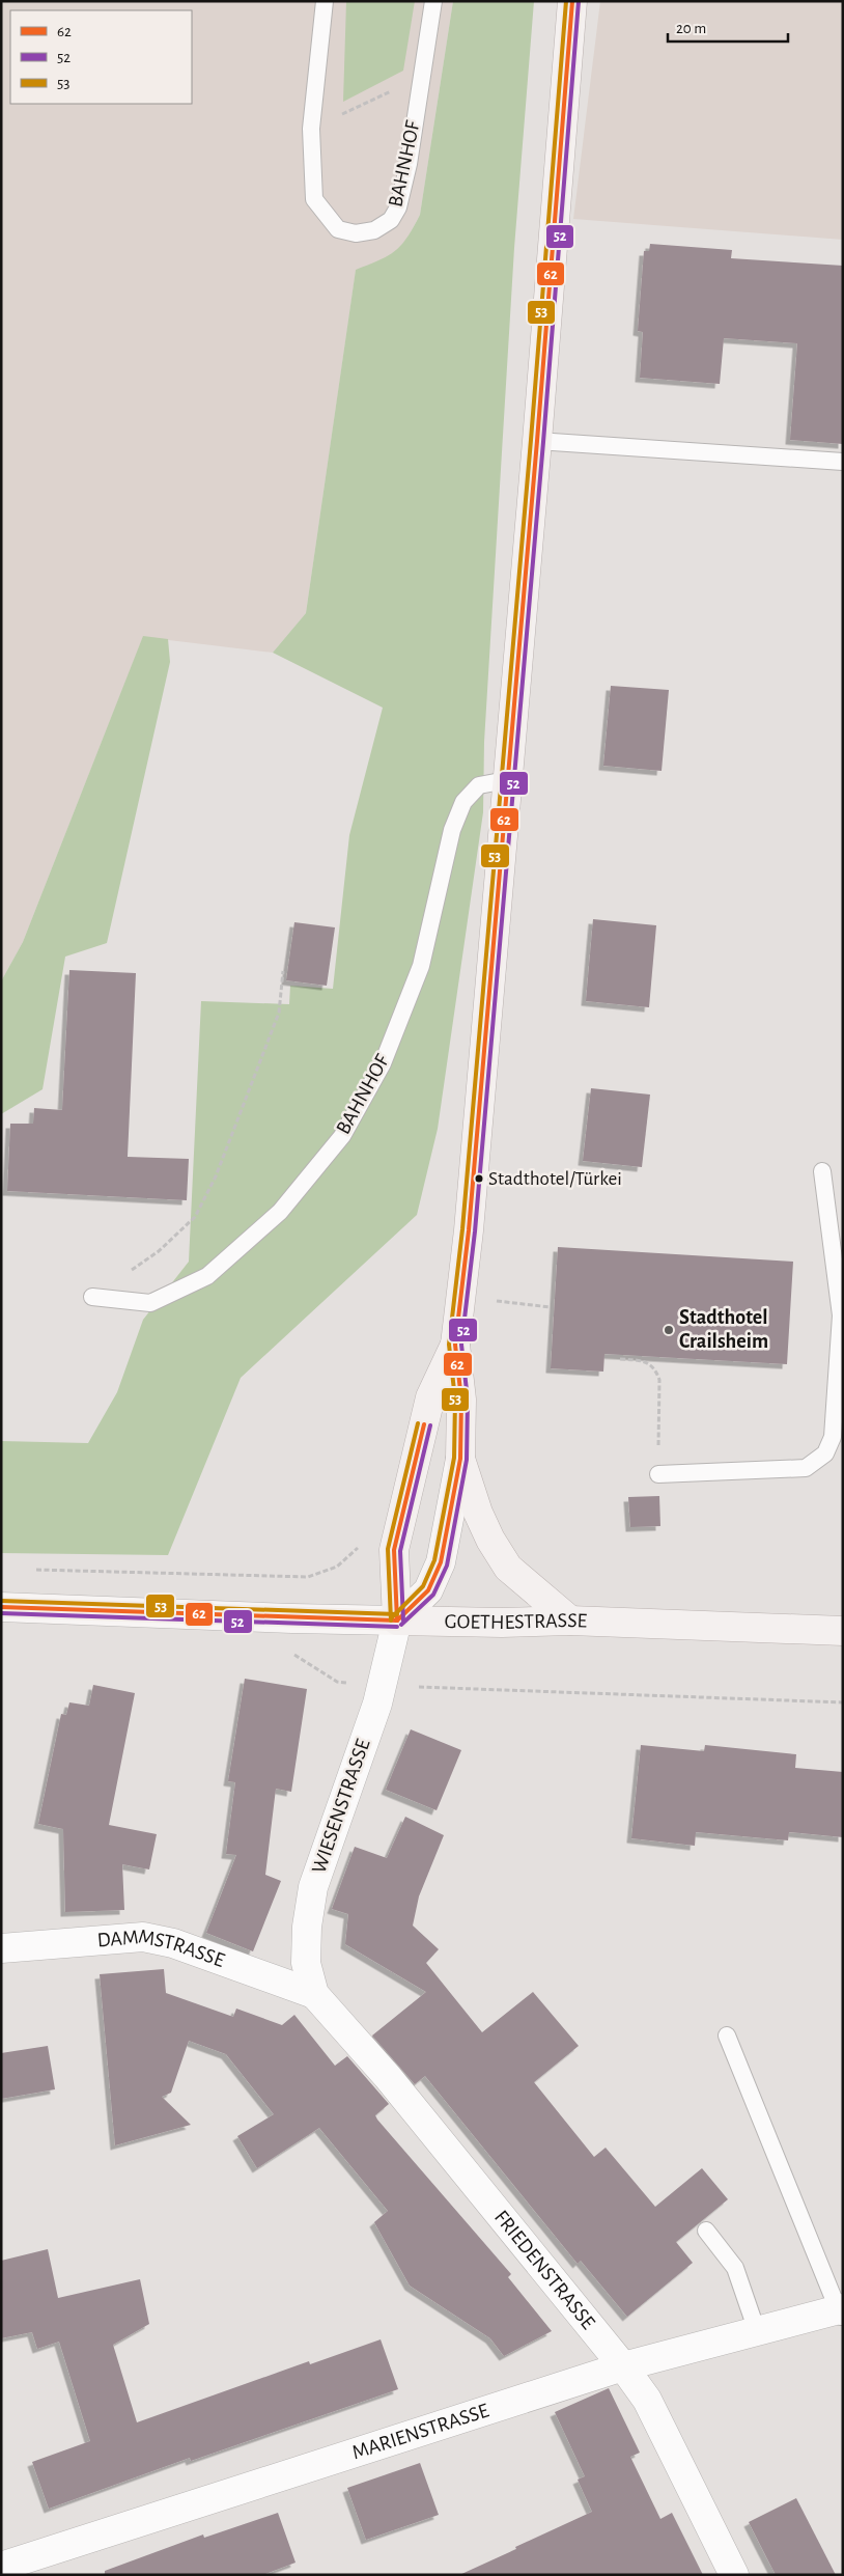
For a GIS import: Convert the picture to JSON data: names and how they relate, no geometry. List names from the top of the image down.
{
  "streets": {
    "main road": ["GOETHESTRASSE"],
    "street": [
      "WIESENSTRASSE",
      "DAMMSTRASSE",
      "FRIEDENSTRASSE",
      "MARIENSTRASSE"
    ],
    "lane": ["BAHNHOF"]
  },
  "crossings": [
    ["GOETHESTRASSE", "WIESENSTRASSE"],
    ["WIESENSTRASSE", "DAMMSTRASSE"],
    ["WIESENSTRASSE", "FRIEDENSTRASSE"],
    ["DAMMSTRASSE", "FRIEDENSTRASSE"],
    ["FRIEDENSTRASSE", "MARIENSTRASSE"]
  ],
  "places": ["Stadthotel/Türkei", "Stadthotel Crailsheim"],
  "lines": ["transit line 62", "transit line 52", "transit line 53"],
  "legend": ["62", "52", "53"],
  "scale_bar": "20 m"
}
